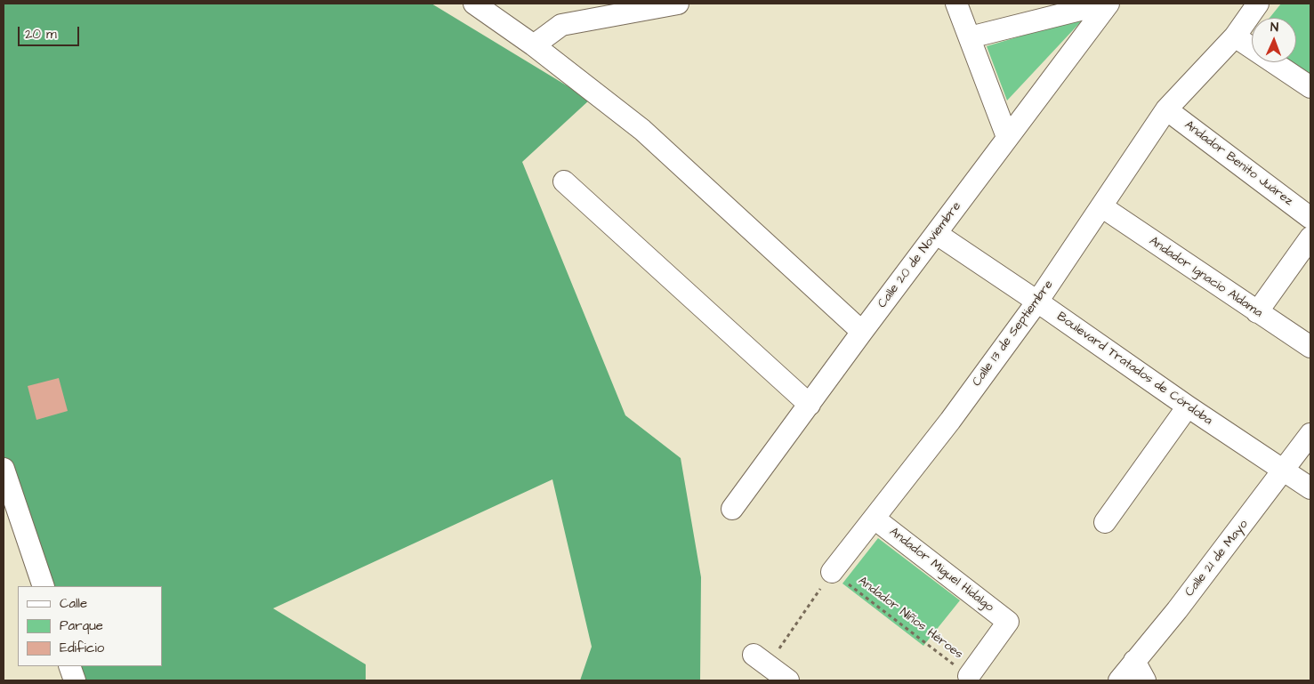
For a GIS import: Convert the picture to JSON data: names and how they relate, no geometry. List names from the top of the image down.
{
  "streets": {
    "street": [
      "Andador Benito Juárez",
      "Calle 20 de Noviembre",
      "Andador Ignacio Aldama",
      "Calle 13 de Septiembre",
      "Boulevard Tratados de Córdoba",
      "Calle 21 de Mayo",
      "Andador Miguel Hidalgo"
    ],
    "path": ["Andador Niños Héroes"]
  },
  "crossings": [
    ["Andador Benito Juárez", "Calle 13 de Septiembre"],
    ["Calle 20 de Noviembre", "Boulevard Tratados de Córdoba"],
    ["Andador Ignacio Aldama", "Calle 13 de Septiembre"],
    ["Calle 13 de Septiembre", "Boulevard Tratados de Córdoba"],
    ["Calle 13 de Septiembre", "Andador Miguel Hidalgo"],
    ["Calle 13 de Septiembre", "Andador Niños Héroes"],
    ["Boulevard Tratados de Córdoba", "Calle 21 de Mayo"],
    ["Andador Miguel Hidalgo", "Andador Niños Héroes"]
  ],
  "legend": ["Calle", "Parque", "Edificio"],
  "scale_bar": "20 m",
  "north": "top"
}
